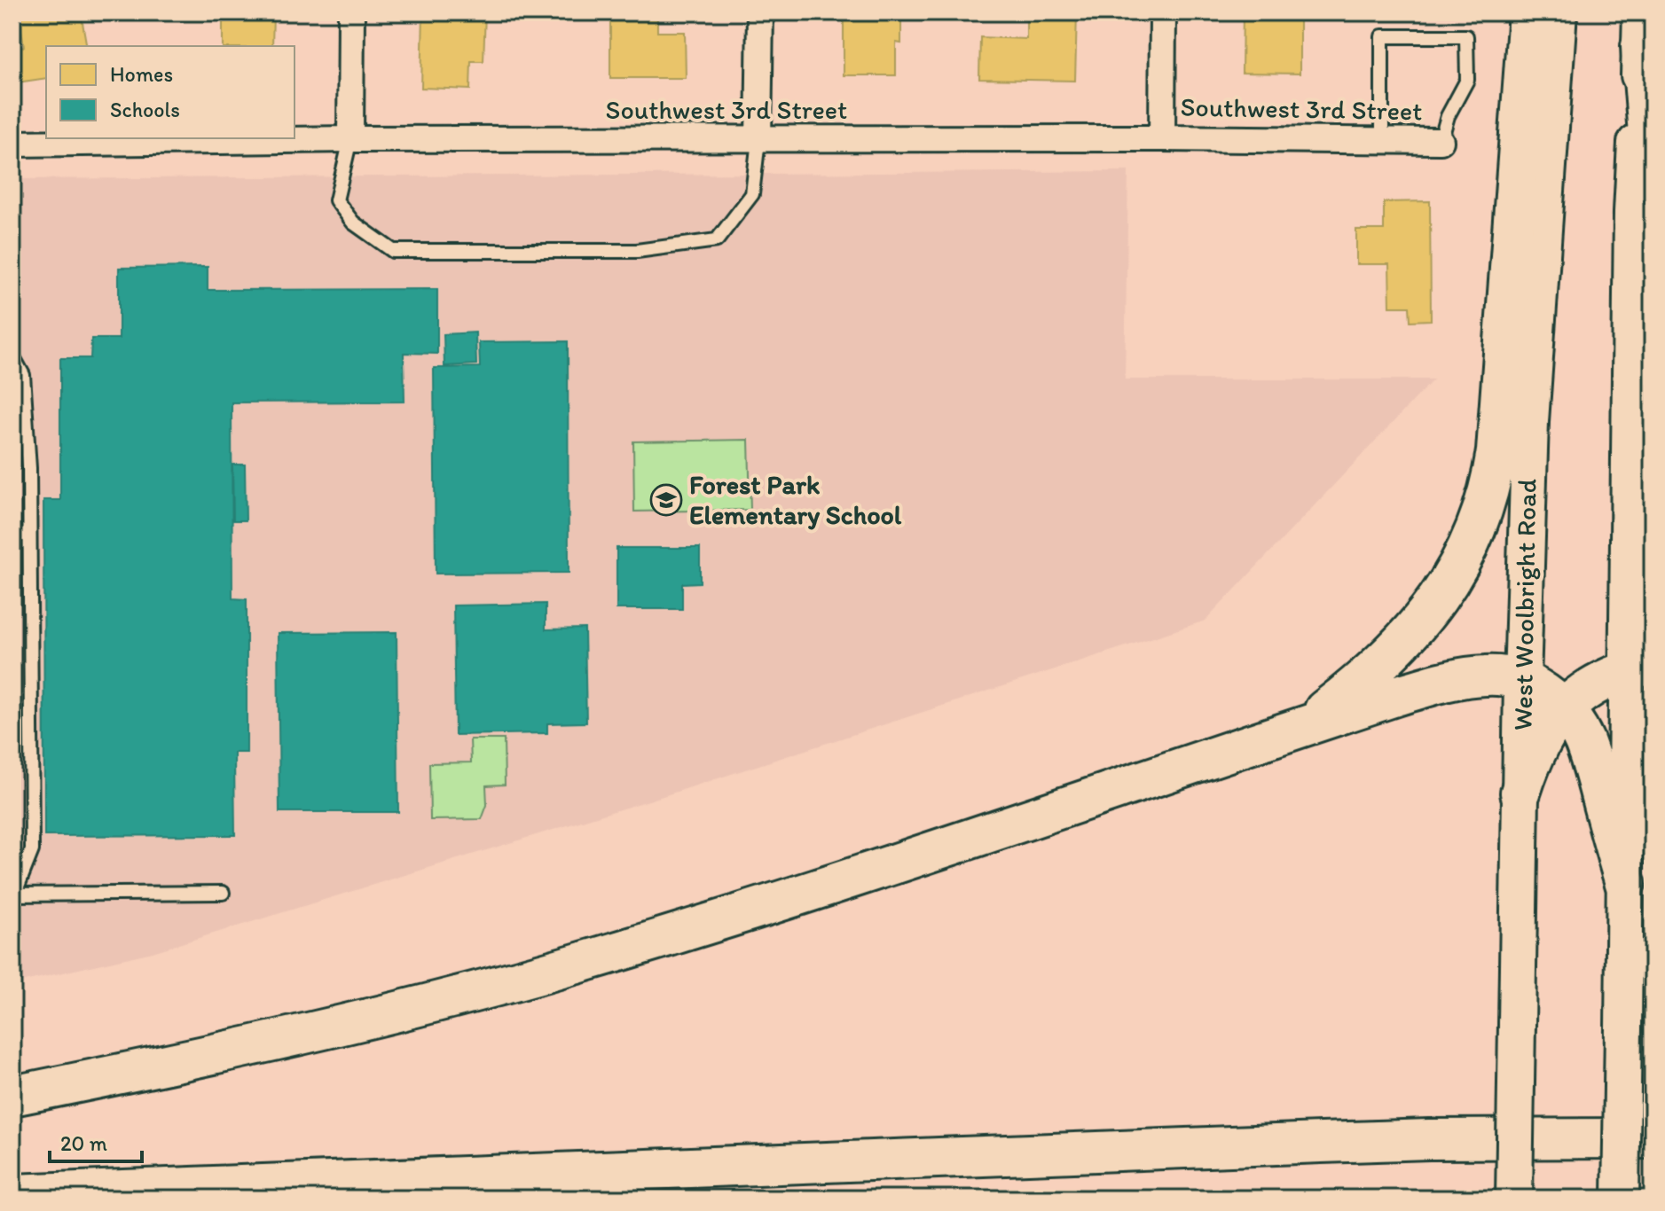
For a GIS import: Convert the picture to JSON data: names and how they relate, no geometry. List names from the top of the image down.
{
  "streets": {
    "main road": ["West Woolbright Road"],
    "street": ["Southwest 3rd Street"]
  },
  "places": {
    "school or university": ["Forest Park Elementary School"]
  },
  "legend": ["Homes", "Schools"],
  "scale_bar": "20 m"
}
